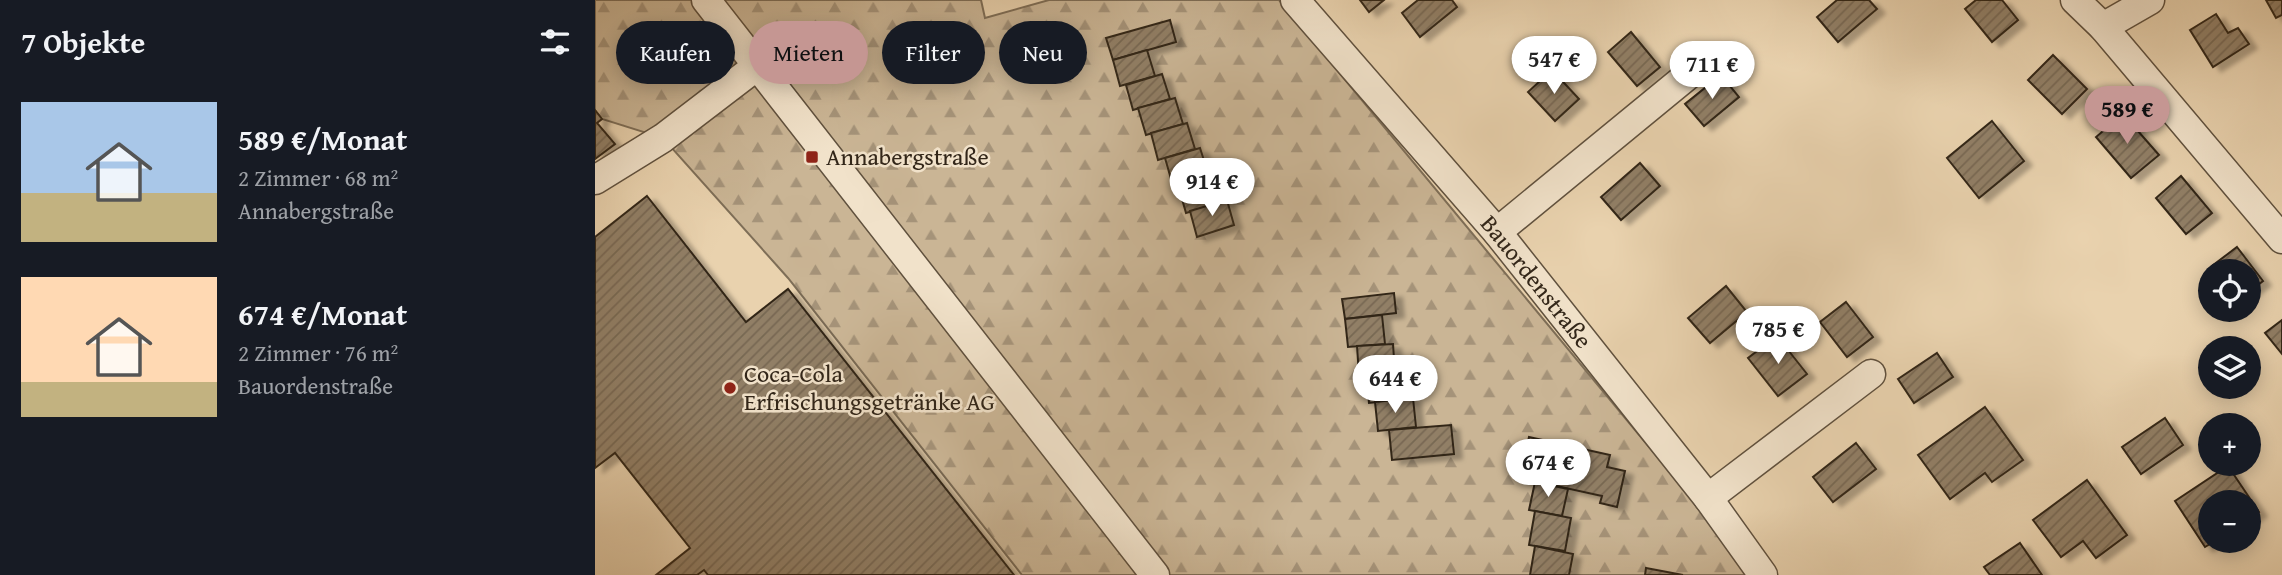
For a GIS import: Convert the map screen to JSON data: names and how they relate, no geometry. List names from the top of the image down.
{
  "streets": {
    "street": ["Bauordenstraße"]
  },
  "places": {
    "transit": ["Annabergstraße"],
    "other": ["Coca-Cola Erfrischungsgetränke AG"]
  },
  "page": {
    "heading": "7 Objekte",
    "chip": [
      "Kaufen",
      "Mieten",
      "Filter",
      "Neu"
    ],
    "price": [
      "547 €",
      "711 €",
      "589 €",
      "914 €",
      "785 €",
      "644 €",
      "674 €"
    ],
    "list": [
      {
        "name": "589 €/Monat",
        "note": "2 Zimmer · 68 m² · Annabergstraße"
      },
      {
        "name": "674 €/Monat",
        "note": "2 Zimmer · 76 m² · Bauordenstraße"
      }
    ],
    "map_buttons": ["+", "−"]
  }
}
